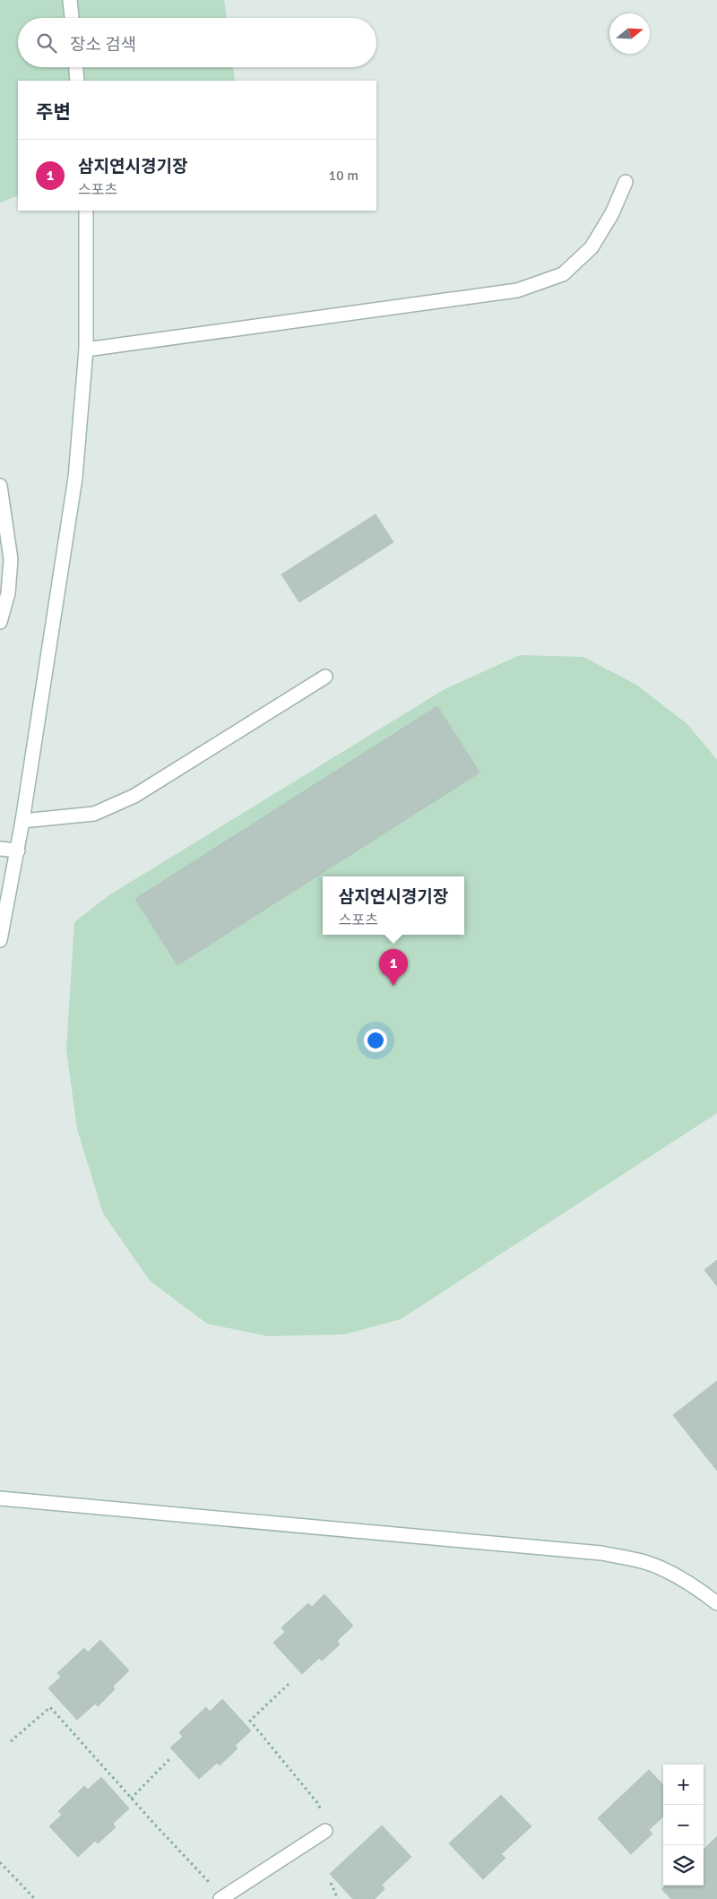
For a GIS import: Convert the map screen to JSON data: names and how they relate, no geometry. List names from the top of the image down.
{
  "north": "right",
  "page": {
    "search": "장소 검색",
    "heading": "주변",
    "list": [
      {
        "mark": "1",
        "name": "삼지연시경기장",
        "note": "스포츠",
        "value": "10 m"
      }
    ],
    "popup": ["삼지연시경기장", "스포츠"],
    "pins": "1",
    "map_buttons": ["+", "−"]
  }
}
